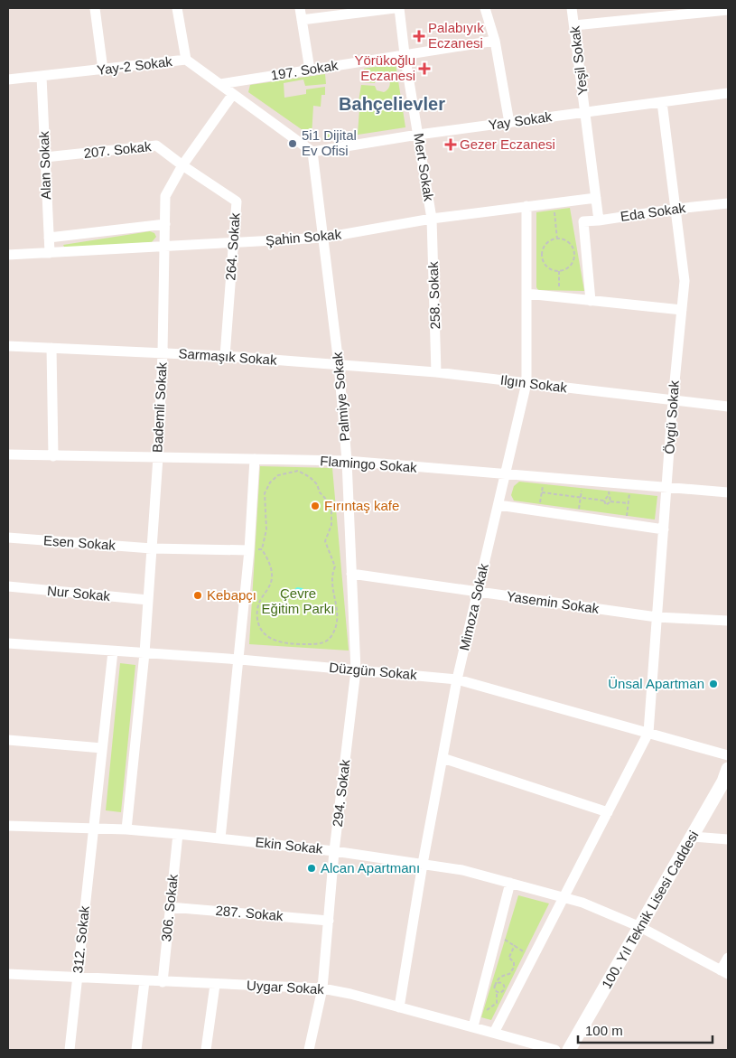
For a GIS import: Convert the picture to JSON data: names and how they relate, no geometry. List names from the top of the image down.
{
  "streets": {
    "main road": ["100. Yıl Teknik Lisesi Caddesi"],
    "street": [
      "Yeşil Sokak",
      "Yay-2 Sokak",
      "197. Sokak",
      "Yay Sokak",
      "207. Sokak",
      "Alan Sokak",
      "Mert Sokak",
      "Eda Sokak",
      "Şahin Sokak",
      "264. Sokak",
      "258. Sokak",
      "Sarmaşık Sokak",
      "Ilgın Sokak",
      "Palmiye Sokak",
      "Bademli Sokak",
      "Övgü Sokak",
      "Flamingo Sokak",
      "Esen Sokak",
      "Nur Sokak",
      "Yasemin Sokak",
      "Mimoza Sokak",
      "Düzgün Sokak",
      "294. Sokak",
      "Ekin Sokak",
      "306. Sokak",
      "287. Sokak",
      "312. Sokak",
      "Uygar Sokak"
    ]
  },
  "crossings": [
    ["Yeşil Sokak", "Yay Sokak"],
    ["Yeşil Sokak", "Şahin Sokak"],
    ["Yay-2 Sokak", "197. Sokak"],
    ["Yay-2 Sokak", "Yay Sokak"],
    ["Yay-2 Sokak", "Alan Sokak"],
    ["Yay-2 Sokak", "Palmiye Sokak"],
    ["Yay-2 Sokak", "Bademli Sokak"],
    ["197. Sokak", "Mert Sokak"],
    ["Yay Sokak", "Mert Sokak"],
    ["Yay Sokak", "Palmiye Sokak"],
    ["Yay Sokak", "Övgü Sokak"],
    ["207. Sokak", "Alan Sokak"],
    ["207. Sokak", "264. Sokak"],
    ["207. Sokak", "Bademli Sokak"],
    ["Alan Sokak", "Şahin Sokak"],
    ["Mert Sokak", "Şahin Sokak"],
    ["Mert Sokak", "258. Sokak"],
    ["Eda Sokak", "Övgü Sokak"],
    ["Şahin Sokak", "264. Sokak"],
    ["Şahin Sokak", "258. Sokak"],
    ["Şahin Sokak", "Palmiye Sokak"],
    ["Şahin Sokak", "Bademli Sokak"],
    ["Şahin Sokak", "Mimoza Sokak"],
    ["264. Sokak", "Sarmaşık Sokak"],
    ["264. Sokak", "Bademli Sokak"],
    ["258. Sokak", "Ilgın Sokak"],
    ["Sarmaşık Sokak", "Ilgın Sokak"],
    ["Sarmaşık Sokak", "Palmiye Sokak"],
    ["Sarmaşık Sokak", "Bademli Sokak"],
    ["Ilgın Sokak", "Palmiye Sokak"],
    ["Ilgın Sokak", "Övgü Sokak"],
    ["Ilgın Sokak", "Mimoza Sokak"],
    ["Palmiye Sokak", "Flamingo Sokak"],
    ["Palmiye Sokak", "Yasemin Sokak"],
    ["Palmiye Sokak", "Düzgün Sokak"],
    ["Palmiye Sokak", "294. Sokak"],
    ["Bademli Sokak", "Flamingo Sokak"],
    ["Bademli Sokak", "Esen Sokak"],
    ["Bademli Sokak", "Nur Sokak"],
    ["Bademli Sokak", "Düzgün Sokak"],
    ["Bademli Sokak", "Ekin Sokak"],
    ["Övgü Sokak", "Flamingo Sokak"],
    ["Övgü Sokak", "Yasemin Sokak"],
    ["Övgü Sokak", "Düzgün Sokak"],
    ["Flamingo Sokak", "Mimoza Sokak"],
    ["Yasemin Sokak", "Mimoza Sokak"],
    ["Mimoza Sokak", "Düzgün Sokak"],
    ["Mimoza Sokak", "Ekin Sokak"],
    ["Mimoza Sokak", "Uygar Sokak"],
    ["Düzgün Sokak", "294. Sokak"],
    ["Düzgün Sokak", "312. Sokak"],
    ["294. Sokak", "Ekin Sokak"],
    ["294. Sokak", "287. Sokak"],
    ["294. Sokak", "Uygar Sokak"],
    ["Ekin Sokak", "306. Sokak"],
    ["Ekin Sokak", "100. Yıl Teknik Lisesi Caddesi"],
    ["Ekin Sokak", "312. Sokak"],
    ["306. Sokak", "287. Sokak"],
    ["306. Sokak", "Uygar Sokak"],
    ["312. Sokak", "Uygar Sokak"]
  ],
  "districts": ["Bahçelievler"],
  "parks": ["Çevre Eğitim Parkı"],
  "places": {
    "health": ["Palabıyık Eczanesi", "Yörükoğlu Eczanesi", "Gezer Eczanesi"],
    "other": [
      "5i1 Dijital Ev Ofisi",
      "Fırıntaş kafe",
      "Kebapçı",
      "Ünsal Apartman",
      "Alcan Apartmanı"
    ]
  },
  "scale_bar": "100 m"
}
